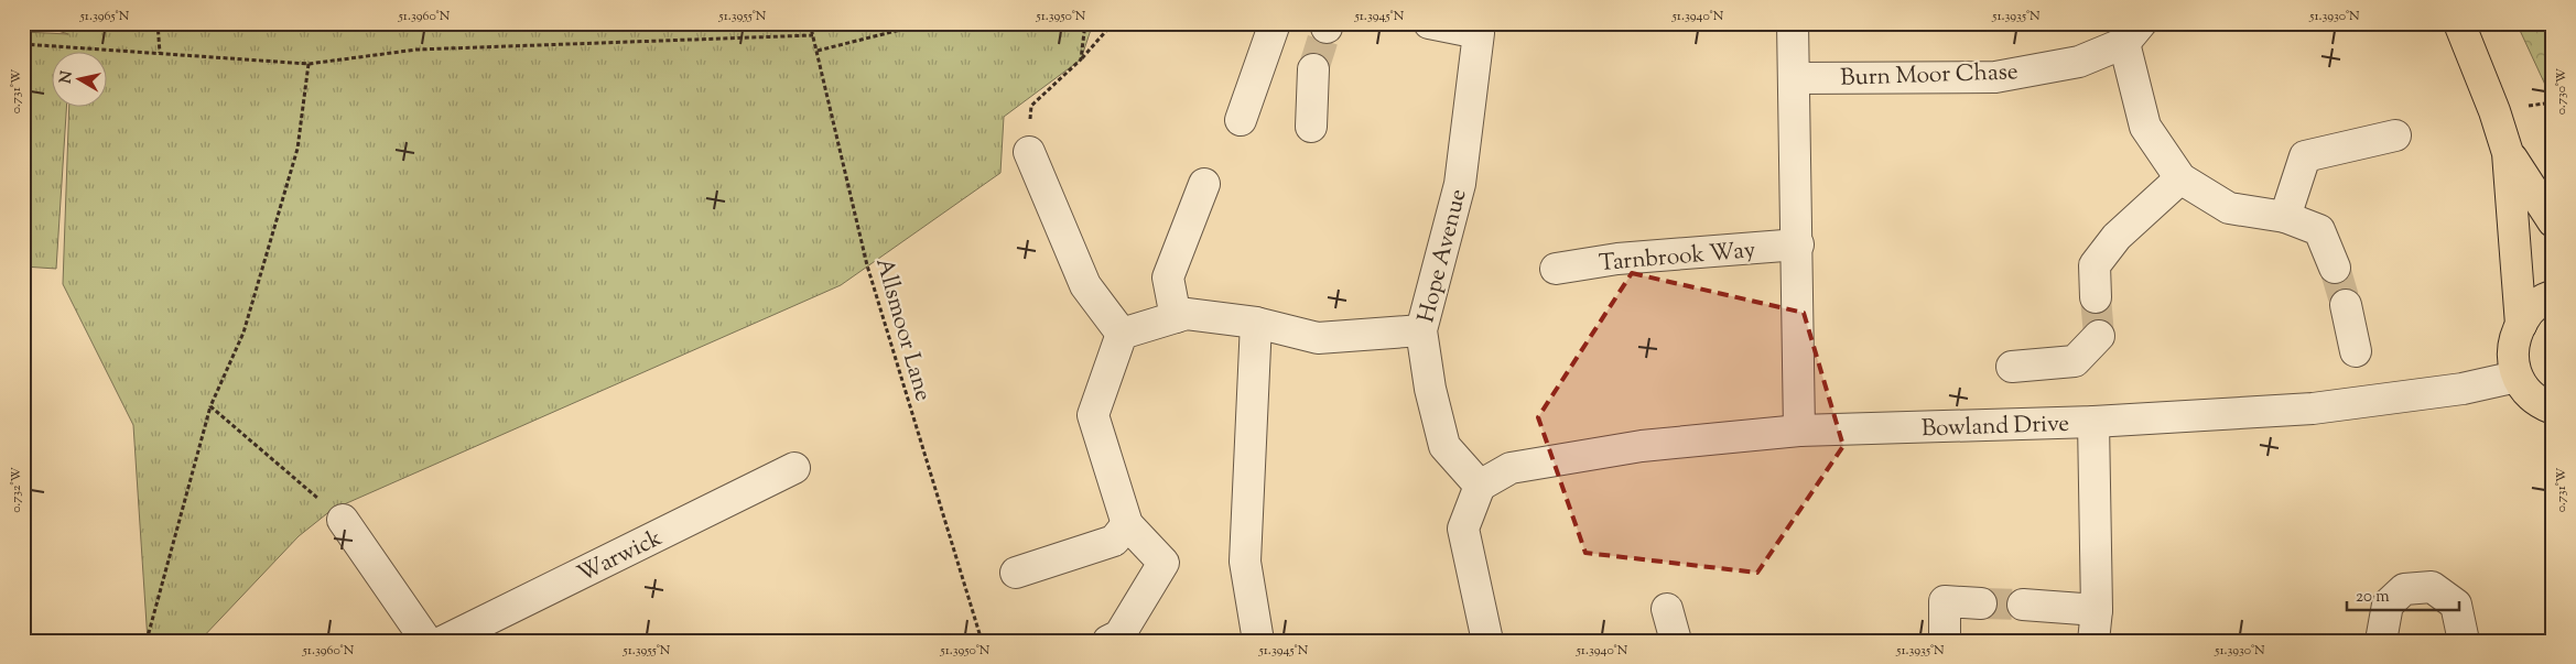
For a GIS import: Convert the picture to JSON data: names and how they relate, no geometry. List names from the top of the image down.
{
  "streets": {
    "street": [
      "Burn Moor Chase",
      "Hope Avenue",
      "Tarnbrook Way",
      "Bowland Drive",
      "Warwick"
    ],
    "path": ["Allsmoor Lane"]
  },
  "crossings": [
    ["Hope Avenue", "Bowland Drive"]
  ],
  "scale_bar": "20 m",
  "north": "left",
  "coordinates": [
    "51.3965°N",
    "51.3960°N",
    "51.3955°N",
    "51.3950°N",
    "51.3945°N",
    "51.3940°N",
    "51.3935°N",
    "51.3930°N",
    "0.730°W",
    "0.731°W",
    "0.732°W"
  ]
}
